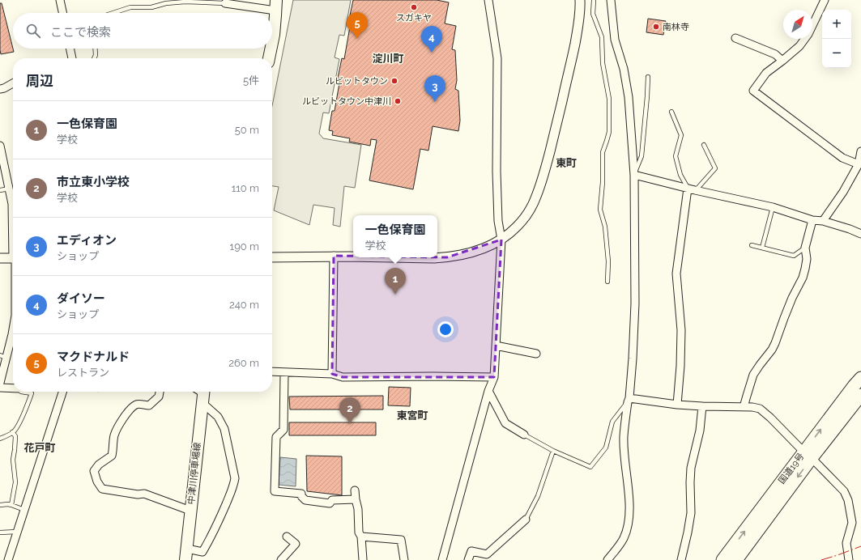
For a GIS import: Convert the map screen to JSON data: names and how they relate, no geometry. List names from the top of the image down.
{
  "streets": {
    "highway": ["国道19号"],
    "main road": ["中津川停車場線"]
  },
  "districts": [
    "淀川町",
    "東町",
    "東宮町",
    "花戸町"
  ],
  "places": [
    "スガキヤ",
    "南林寺",
    "ルビットタウン",
    "ルビットタウン中津川"
  ],
  "north": "top right",
  "page": {
    "map_buttons": ["+", "−"],
    "pins": [
      "5",
      "4",
      "3",
      "1",
      "2"
    ],
    "search": "ここで検索",
    "heading": ["周辺", "5件"],
    "list": [
      {
        "mark": "1",
        "name": "一色保育園",
        "note": "学校",
        "value": "50 m"
      },
      {
        "mark": "2",
        "name": "市立東小学校",
        "note": "学校",
        "value": "110 m"
      },
      {
        "mark": "3",
        "name": "エディオン",
        "note": "ショップ",
        "value": "190 m"
      },
      {
        "mark": "4",
        "name": "ダイソー",
        "note": "ショップ",
        "value": "240 m"
      },
      {
        "mark": "5",
        "name": "マクドナルド",
        "note": "レストラン",
        "value": "260 m"
      }
    ],
    "popup": ["一色保育園", "学校"]
  }
}
